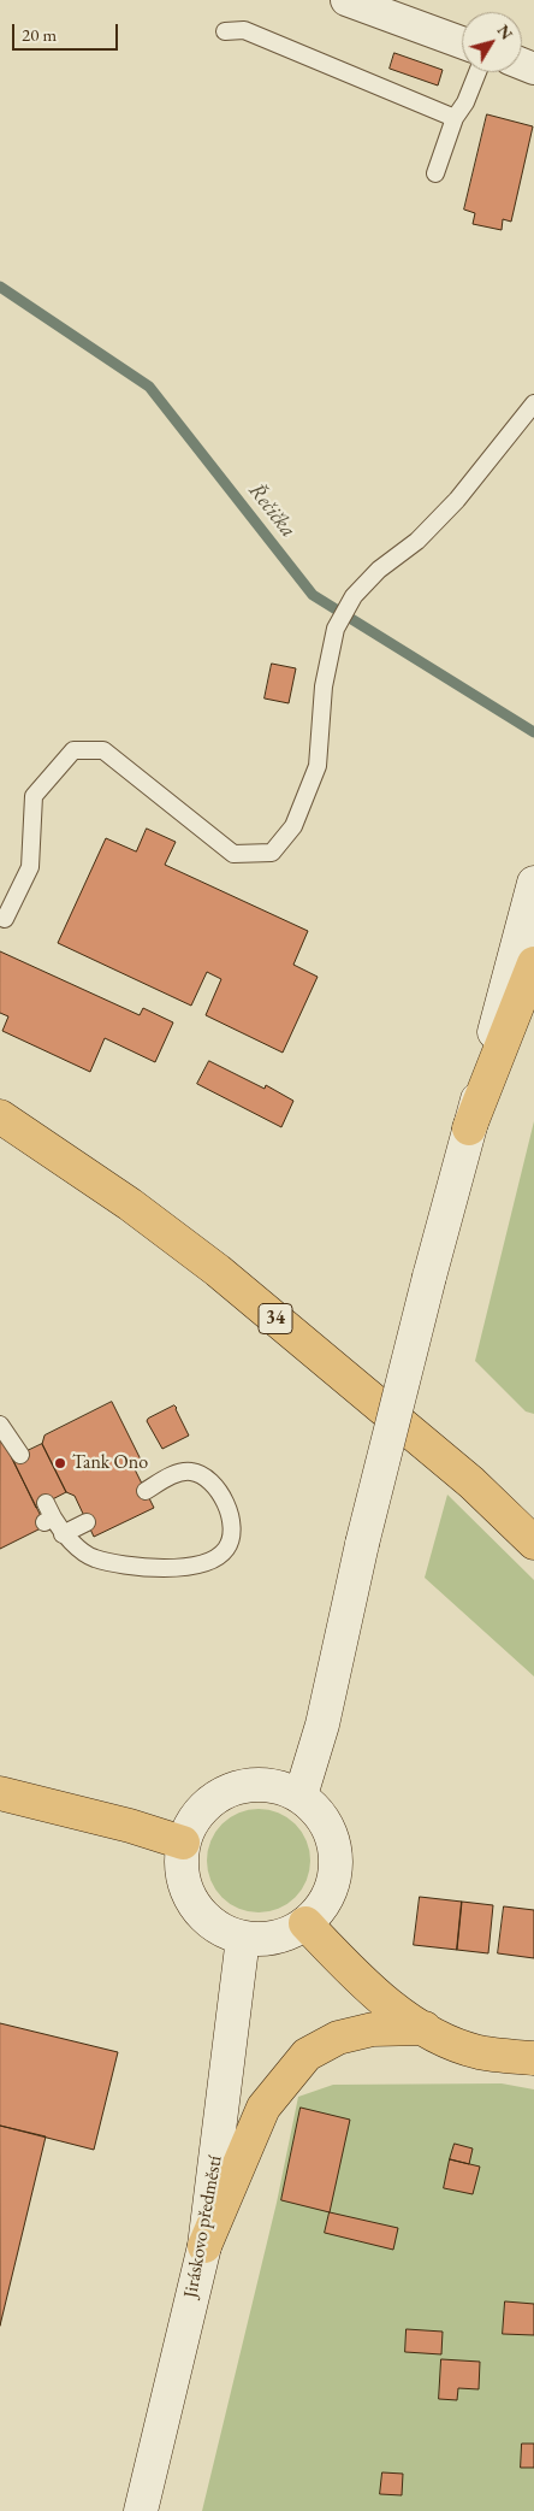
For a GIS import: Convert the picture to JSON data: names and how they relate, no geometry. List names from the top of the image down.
{
  "streets": {
    "main road": ["34", "Jiráskovo předměstí"]
  },
  "water": ["Řečička"],
  "places": ["Tank Ono"],
  "scale_bar": "20 m",
  "north": "top right"
}
